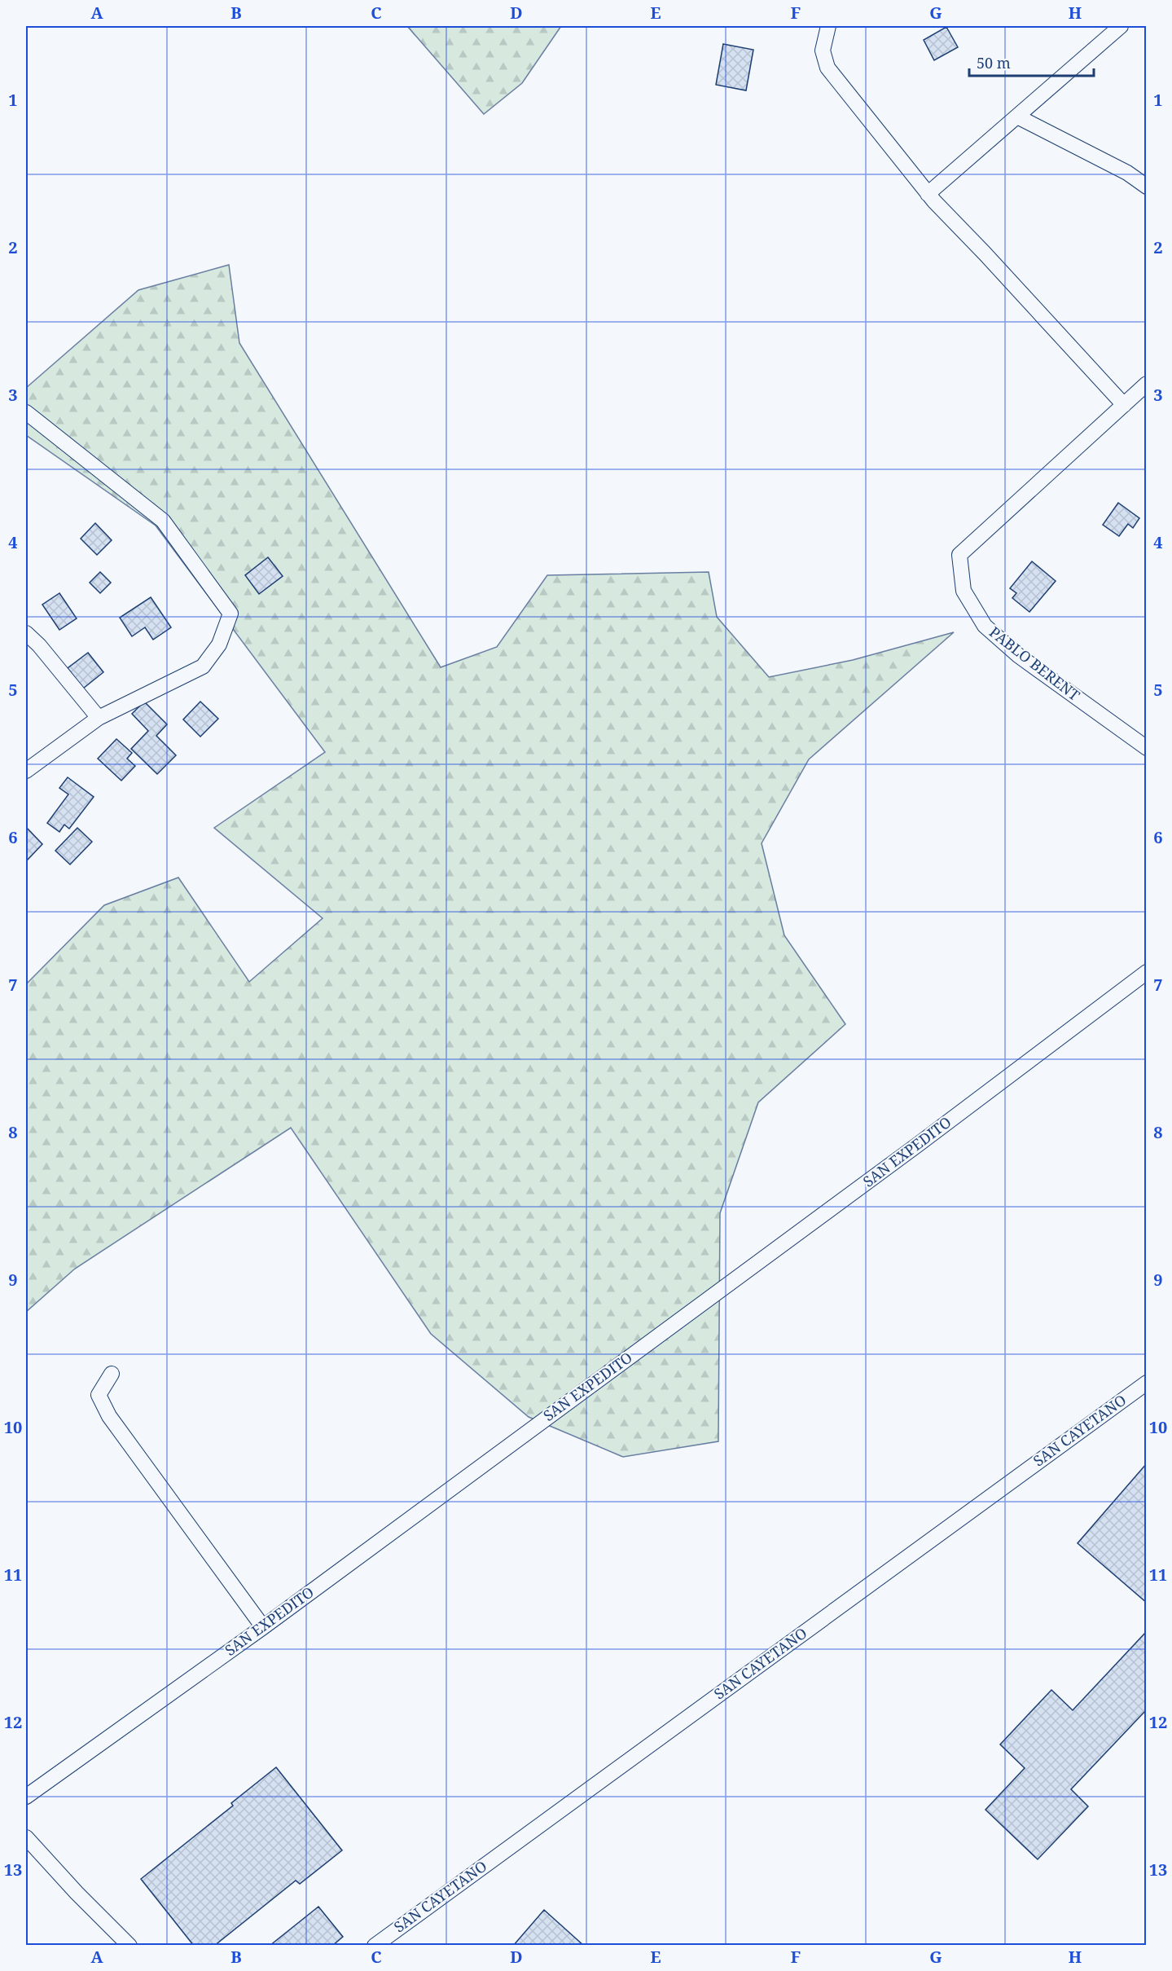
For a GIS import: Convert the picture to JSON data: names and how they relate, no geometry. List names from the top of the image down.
{
  "streets": {
    "street": ["PABLO BERENT", "SAN EXPEDITO", "SAN CAYETANO"]
  },
  "scale_bar": "50 m",
  "grid": {
    "columns": [
      "A",
      "B",
      "C",
      "D",
      "E",
      "F",
      "G",
      "H"
    ],
    "rows": [
      "1",
      "2",
      "3",
      "4",
      "5",
      "6",
      "7",
      "8",
      "9",
      "10",
      "11",
      "12",
      "13"
    ]
  }
}
